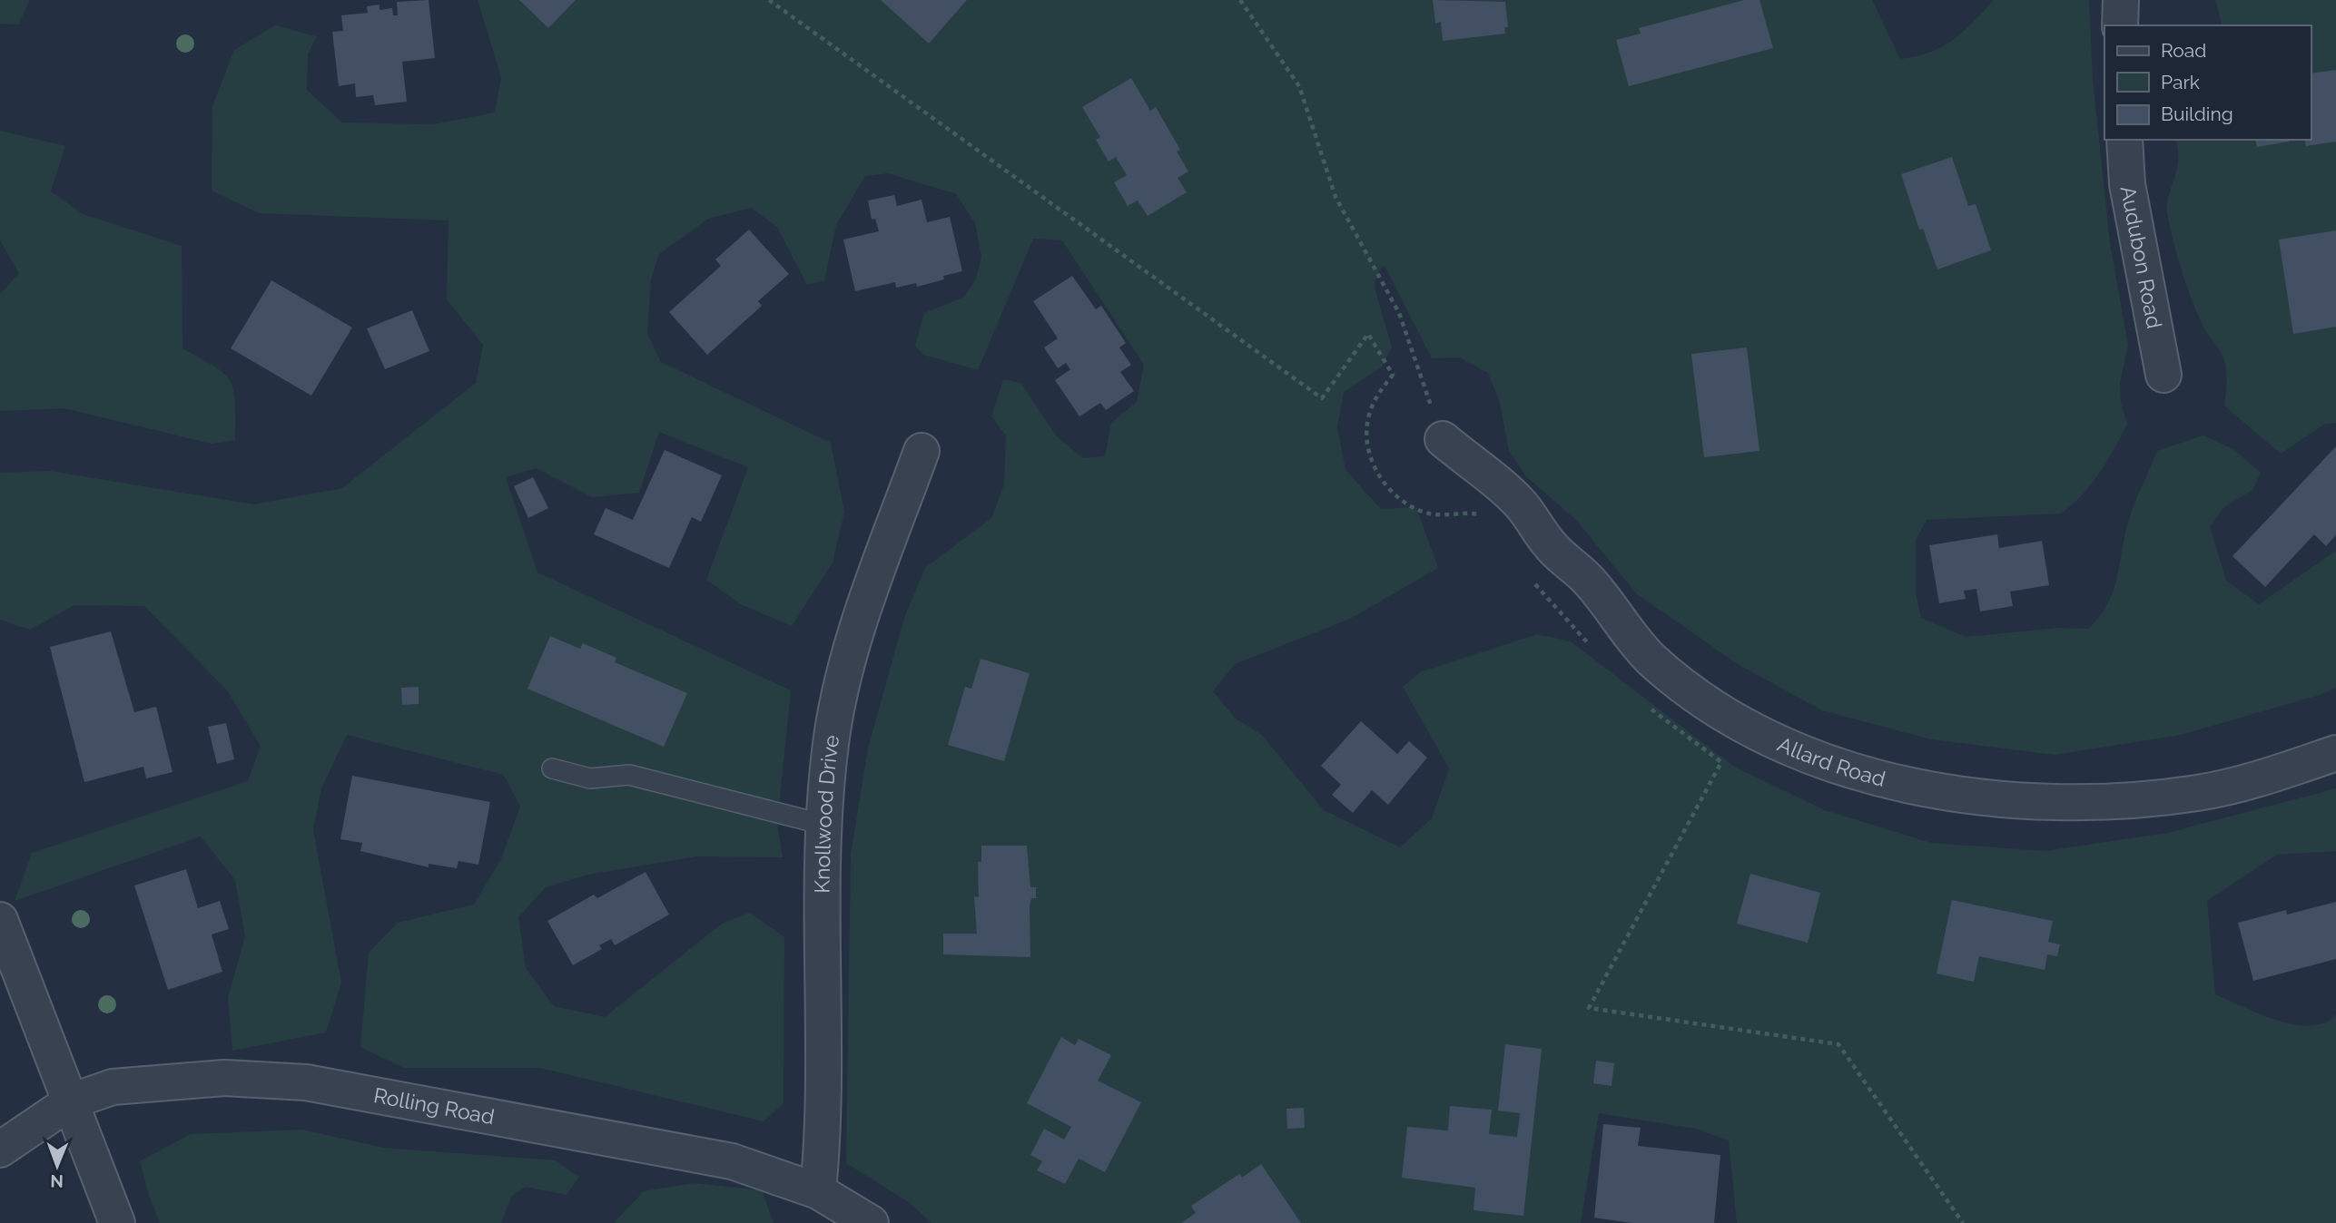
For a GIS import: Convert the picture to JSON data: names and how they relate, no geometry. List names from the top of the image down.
{
  "streets": {
    "street": [
      "Audubon Road",
      "Allard Road",
      "Knollwood Drive",
      "Rolling Road"
    ]
  },
  "crossings": [
    ["Knollwood Drive", "Rolling Road"]
  ],
  "legend": ["Road", "Park", "Building"],
  "north": "bottom"
}
